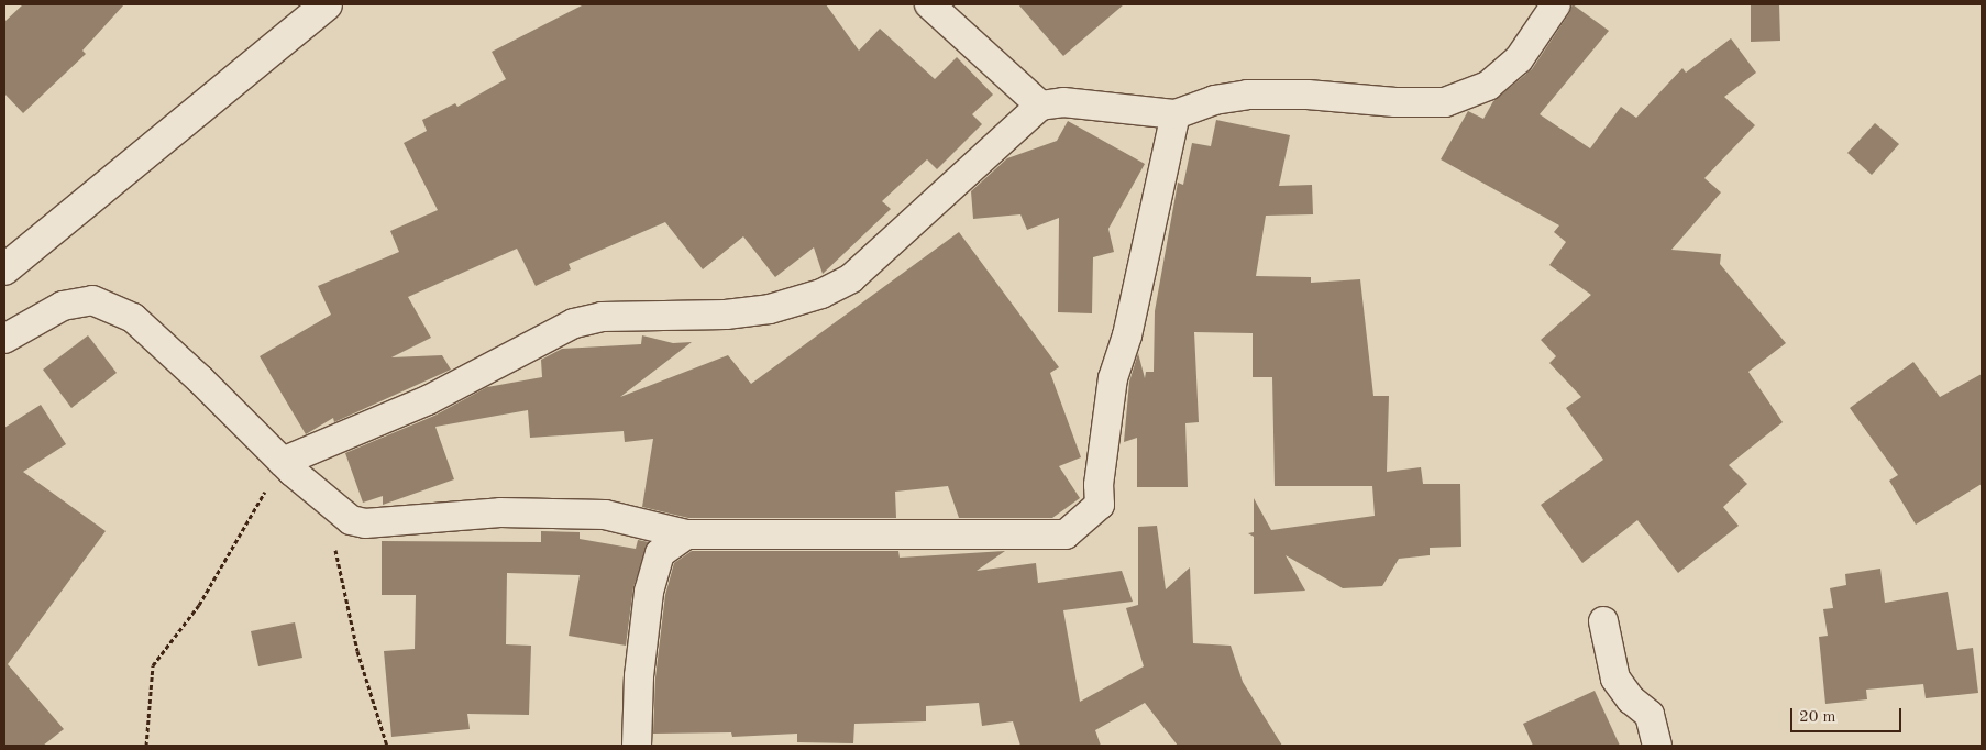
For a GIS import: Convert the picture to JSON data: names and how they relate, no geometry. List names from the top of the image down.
{
  "scale_bar": "20 m"
}
